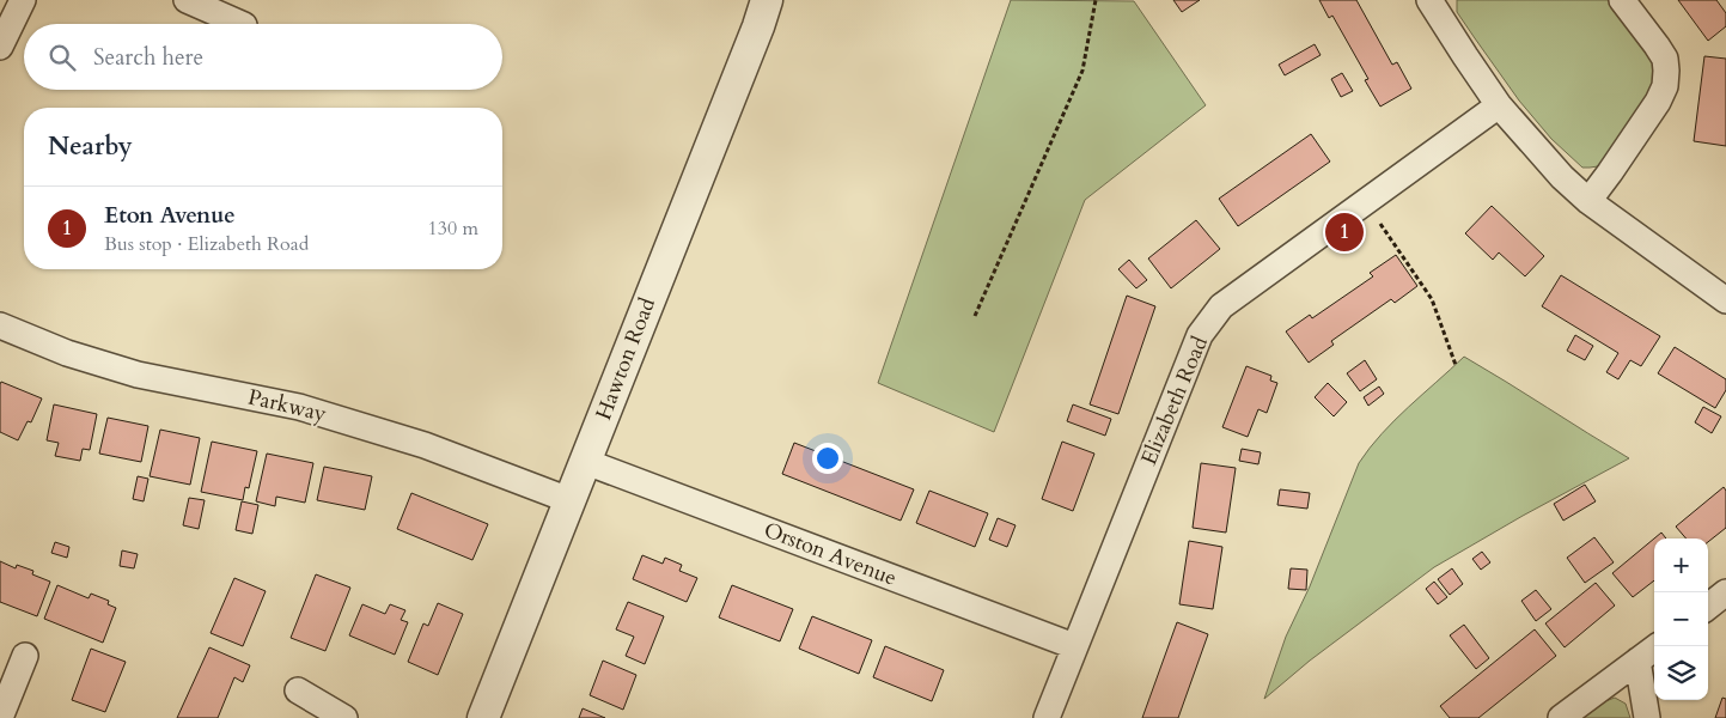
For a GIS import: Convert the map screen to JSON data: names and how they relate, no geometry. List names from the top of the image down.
{
  "streets": {
    "street": [
      "Hawton Road",
      "Elizabeth Road",
      "Parkway",
      "Orston Avenue"
    ]
  },
  "crossings": [
    ["Hawton Road", "Parkway"],
    ["Hawton Road", "Orston Avenue"],
    ["Elizabeth Road", "Orston Avenue"]
  ],
  "page": {
    "search": "Search here",
    "heading": "Nearby",
    "list": [
      {
        "mark": "1",
        "name": "Eton Avenue",
        "note": "Bus stop · Elizabeth Road",
        "value": "130 m"
      }
    ],
    "pins": "1",
    "map_buttons": ["+", "−"]
  }
}
